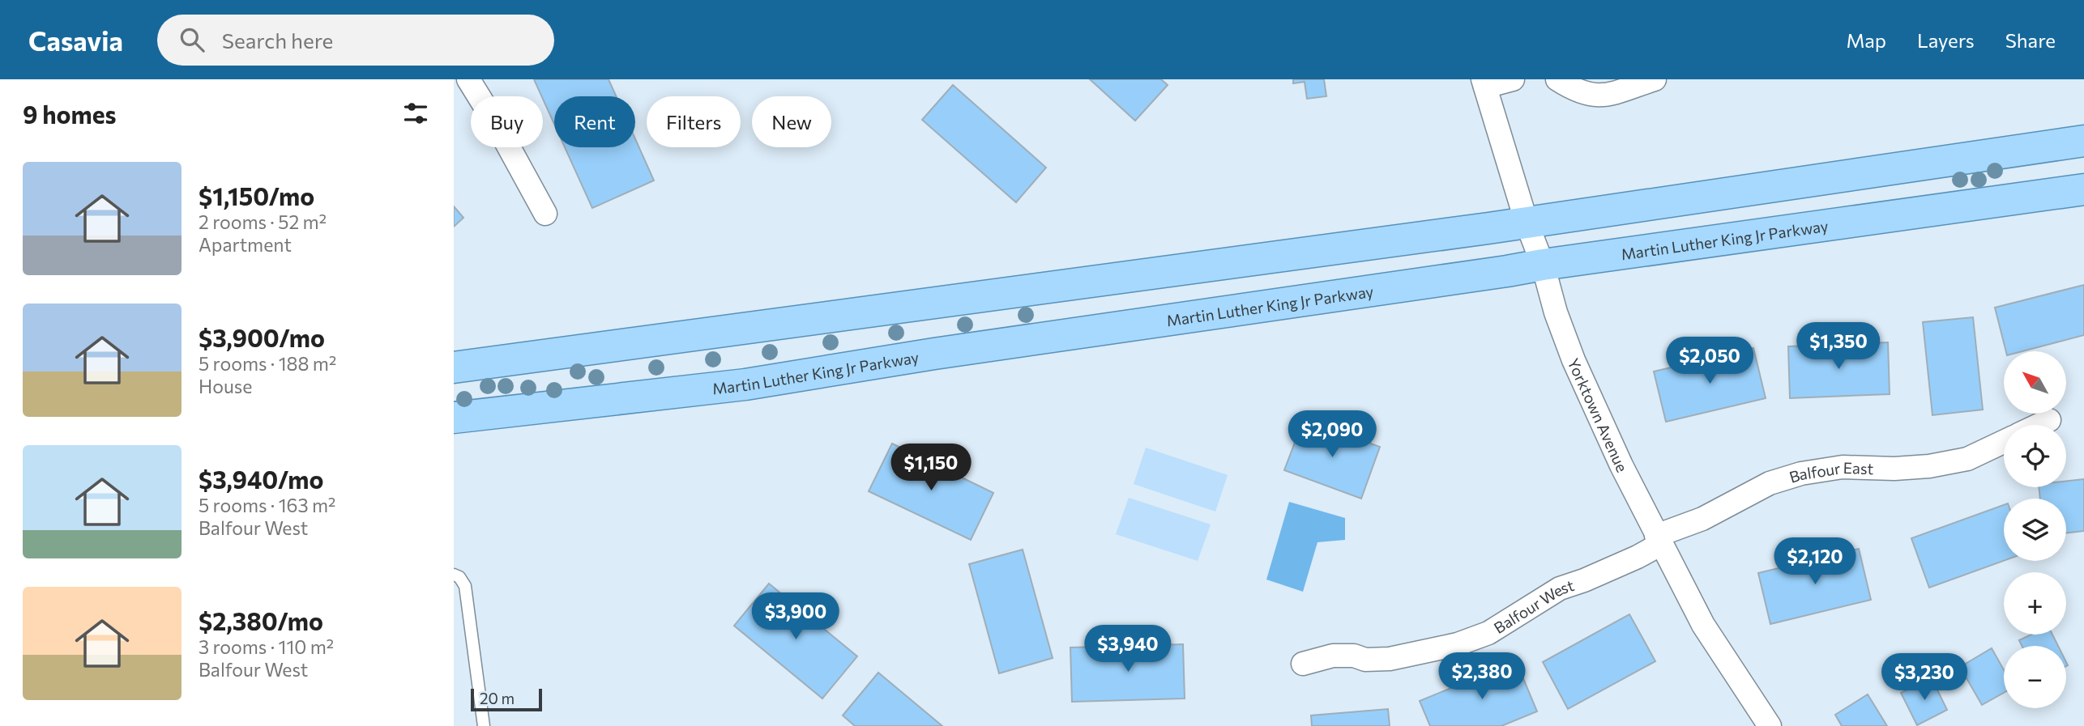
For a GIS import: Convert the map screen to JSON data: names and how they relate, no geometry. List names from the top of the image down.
{
  "streets": {
    "main road": ["Martin Luther King Jr Parkway"],
    "street": ["Yorktown Avenue", "Balfour East", "Balfour West"]
  },
  "crossings": [
    ["Martin Luther King Jr Parkway", "Yorktown Avenue"],
    ["Yorktown Avenue", "Balfour East"],
    ["Yorktown Avenue", "Balfour West"],
    ["Balfour East", "Balfour West"]
  ],
  "scale_bar": "20 m",
  "north": "top left",
  "page": {
    "header": "Casavia",
    "search": "Search here",
    "nav": ["Map", "Layers", "Share"],
    "heading": "9 homes",
    "chip": [
      "Buy",
      "Rent",
      "Filters",
      "New"
    ],
    "list": [
      {
        "name": "$1,150/mo",
        "note": "2 rooms · 52 m² · Apartment"
      },
      {
        "name": "$3,900/mo",
        "note": "5 rooms · 188 m² · House"
      },
      {
        "name": "$3,940/mo",
        "note": "5 rooms · 163 m² · Balfour West"
      },
      {
        "name": "$2,380/mo",
        "note": "3 rooms · 110 m² · Balfour West"
      }
    ],
    "price": [
      "$1,350",
      "$2,050",
      "$2,090",
      "$1,150",
      "$2,120",
      "$3,900",
      "$3,940",
      "$2,380",
      "$3,230"
    ],
    "map_buttons": ["+", "−"],
    "scale": "20 m"
  }
}
